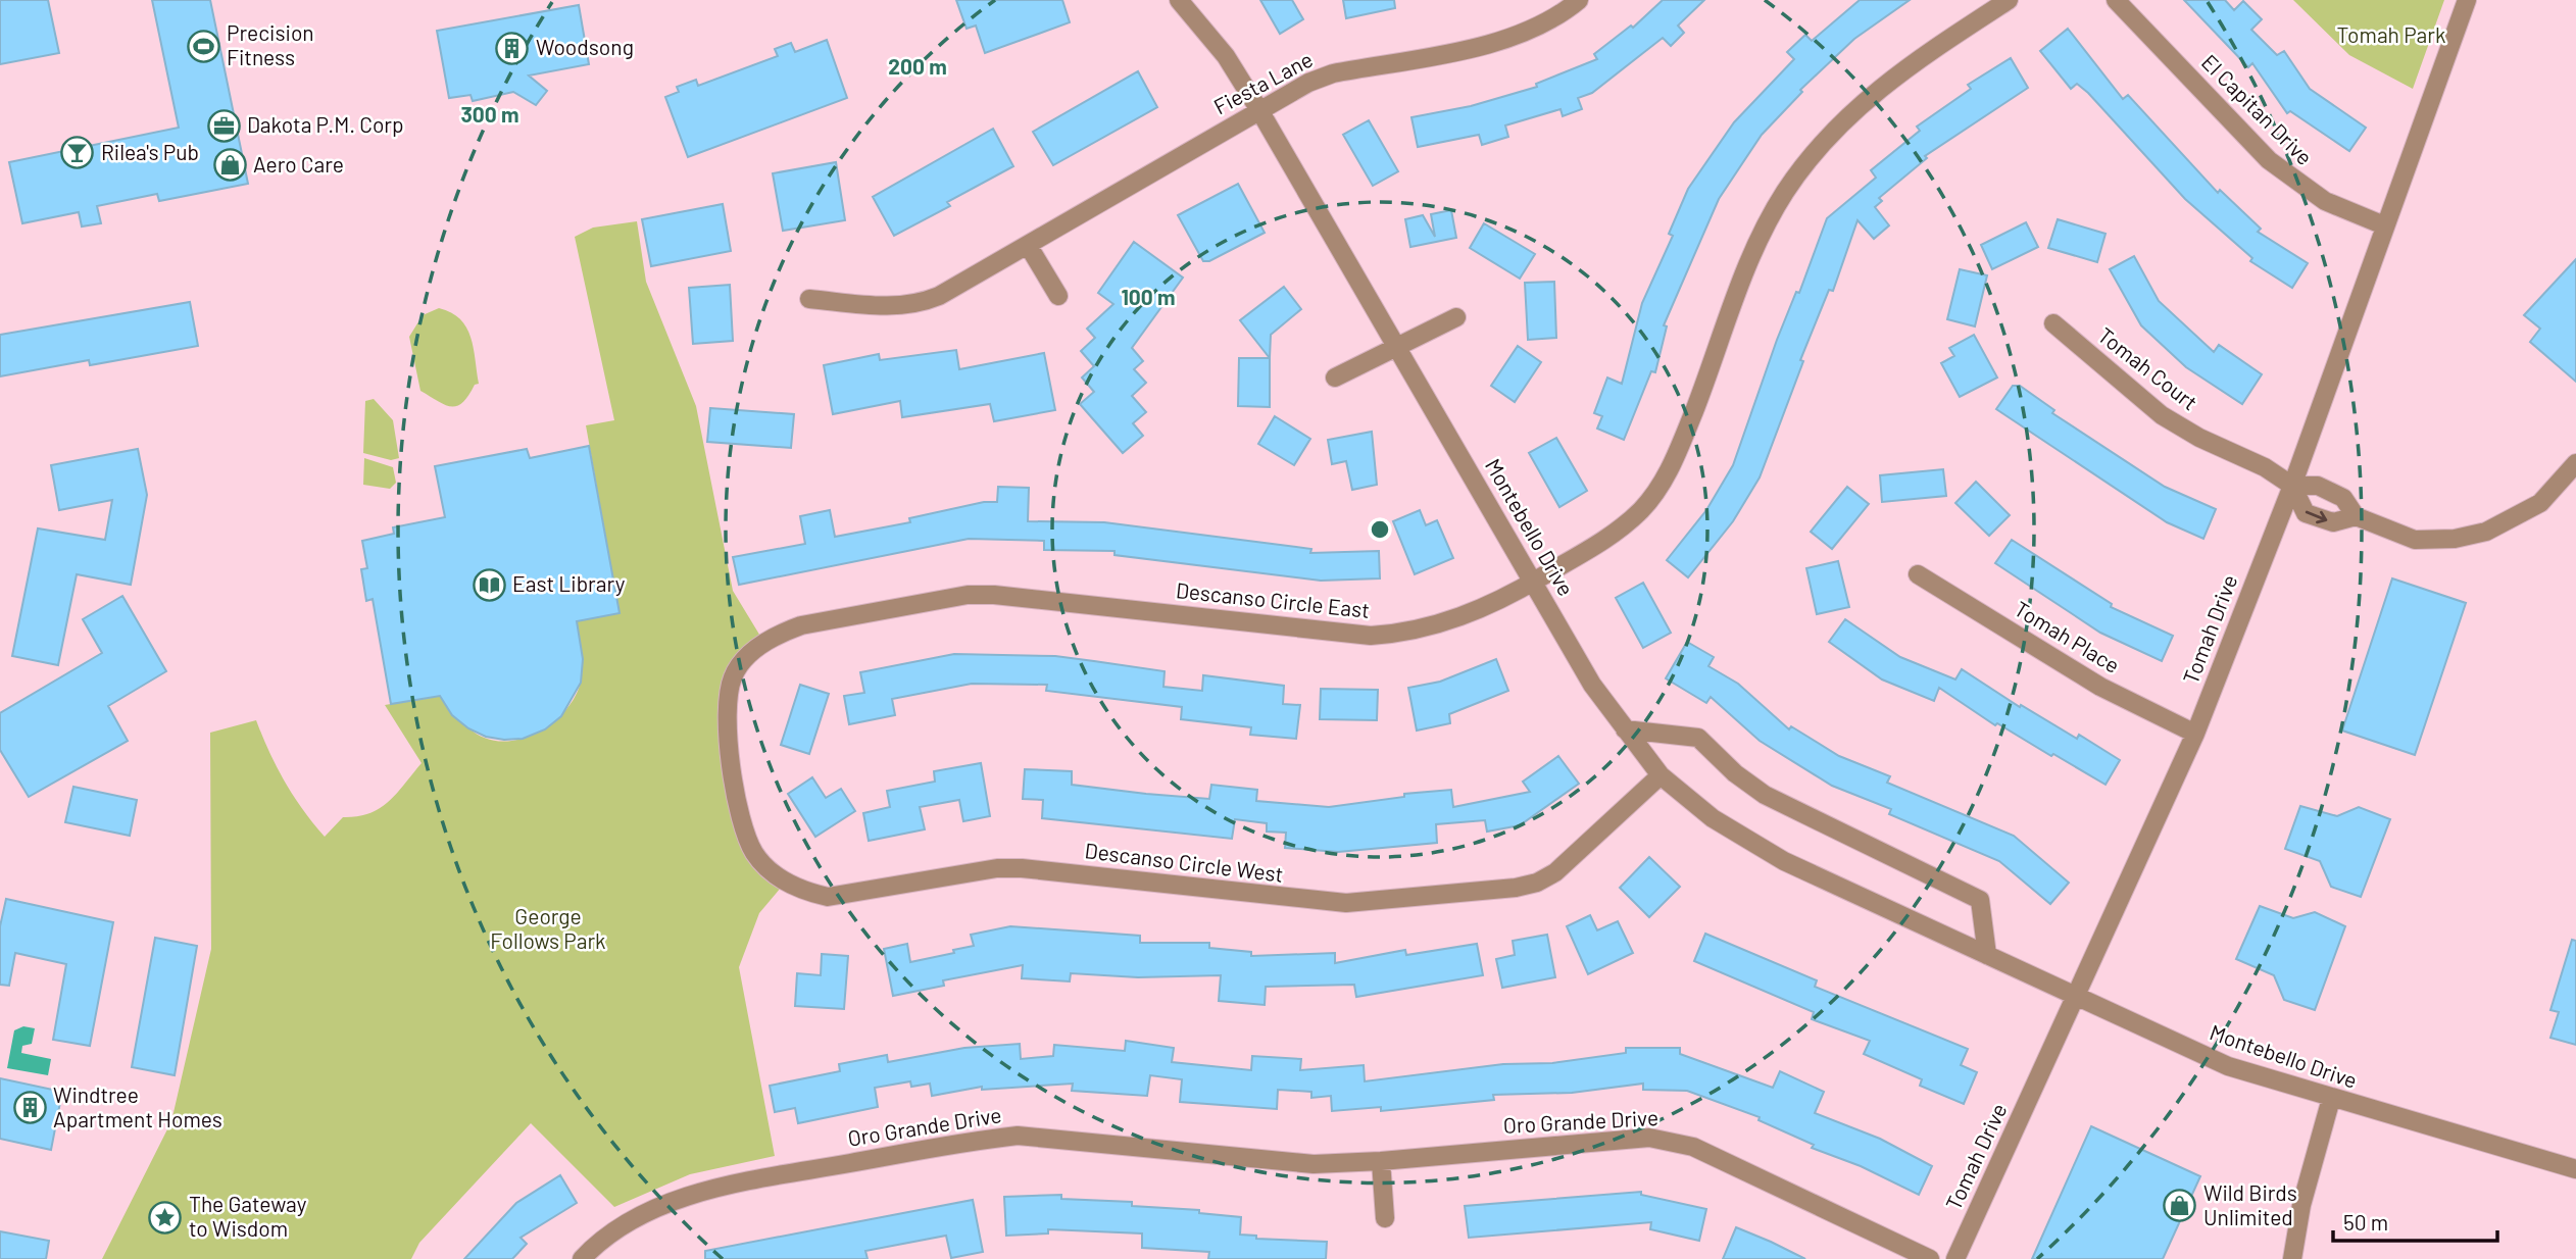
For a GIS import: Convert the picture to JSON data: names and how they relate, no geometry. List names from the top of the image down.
{
  "streets": {
    "street": [
      "Fiesta Lane",
      "El Capitan Drive",
      "Tomah Court",
      "Montebello Drive",
      "Descanso Circle East",
      "Tomah Drive",
      "Tomah Place",
      "Descanso Circle West",
      "Oro Grande Drive"
    ]
  },
  "crossings": [
    ["Fiesta Lane", "Montebello Drive"],
    ["El Capitan Drive", "Tomah Drive"],
    ["Tomah Court", "Tomah Drive"],
    ["Montebello Drive", "Descanso Circle East"],
    ["Montebello Drive", "Tomah Drive"],
    ["Montebello Drive", "Descanso Circle West"],
    ["Descanso Circle East", "Descanso Circle West"],
    ["Tomah Drive", "Tomah Place"]
  ],
  "parks": ["Tomah Park", "George Follows Park"],
  "places": {
    "sports": ["Precision Fitness"],
    "building": ["Woodsong", "Windtree Apartment Homes"],
    "office": ["Dakota P.M. Corp"],
    "bar": ["Rilea's Pub"],
    "shop": ["Aero Care", "Wild Birds Unlimited"],
    "library": ["East Library"],
    "place": ["The Gateway to Wisdom"]
  },
  "scale_bar": "50 m",
  "rings": ["200 m", "300 m", "100 m"]
}
